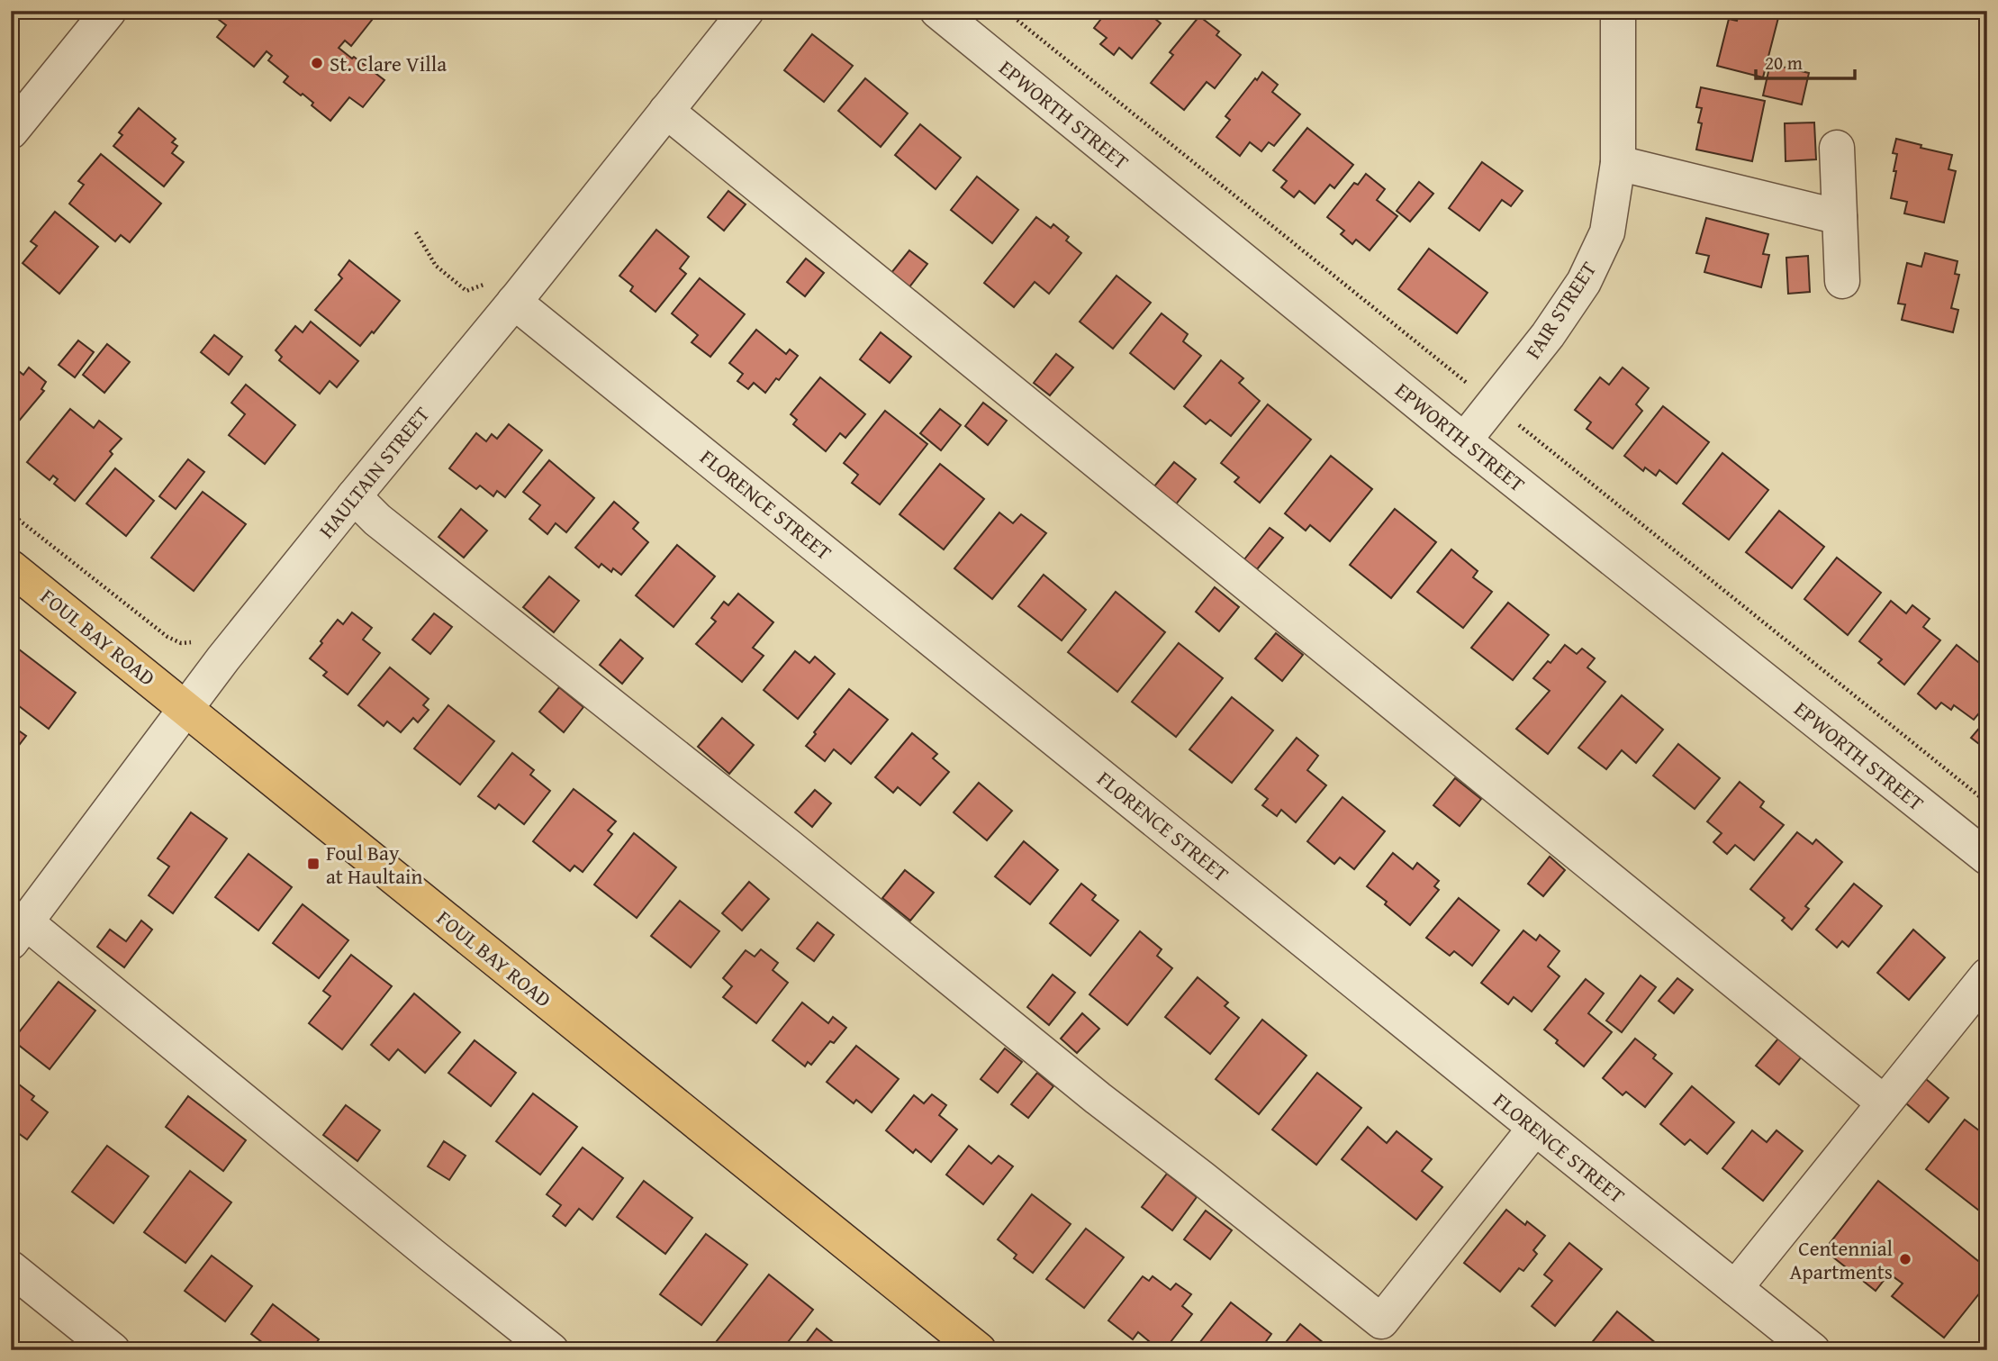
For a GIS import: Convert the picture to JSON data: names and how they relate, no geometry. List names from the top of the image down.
{
  "streets": {
    "main road": ["FOUL BAY ROAD"],
    "street": [
      "EPWORTH STREET",
      "FAIR STREET",
      "HAULTAIN STREET",
      "FLORENCE STREET"
    ]
  },
  "crossings": [
    ["EPWORTH STREET", "FAIR STREET"],
    ["HAULTAIN STREET", "FLORENCE STREET"],
    ["HAULTAIN STREET", "FOUL BAY ROAD"]
  ],
  "places": {
    "other": ["St. Clare Villa", "Centennial Apartments"],
    "transit": ["Foul Bay at Haultain"]
  },
  "scale_bar": "20 m"
}
